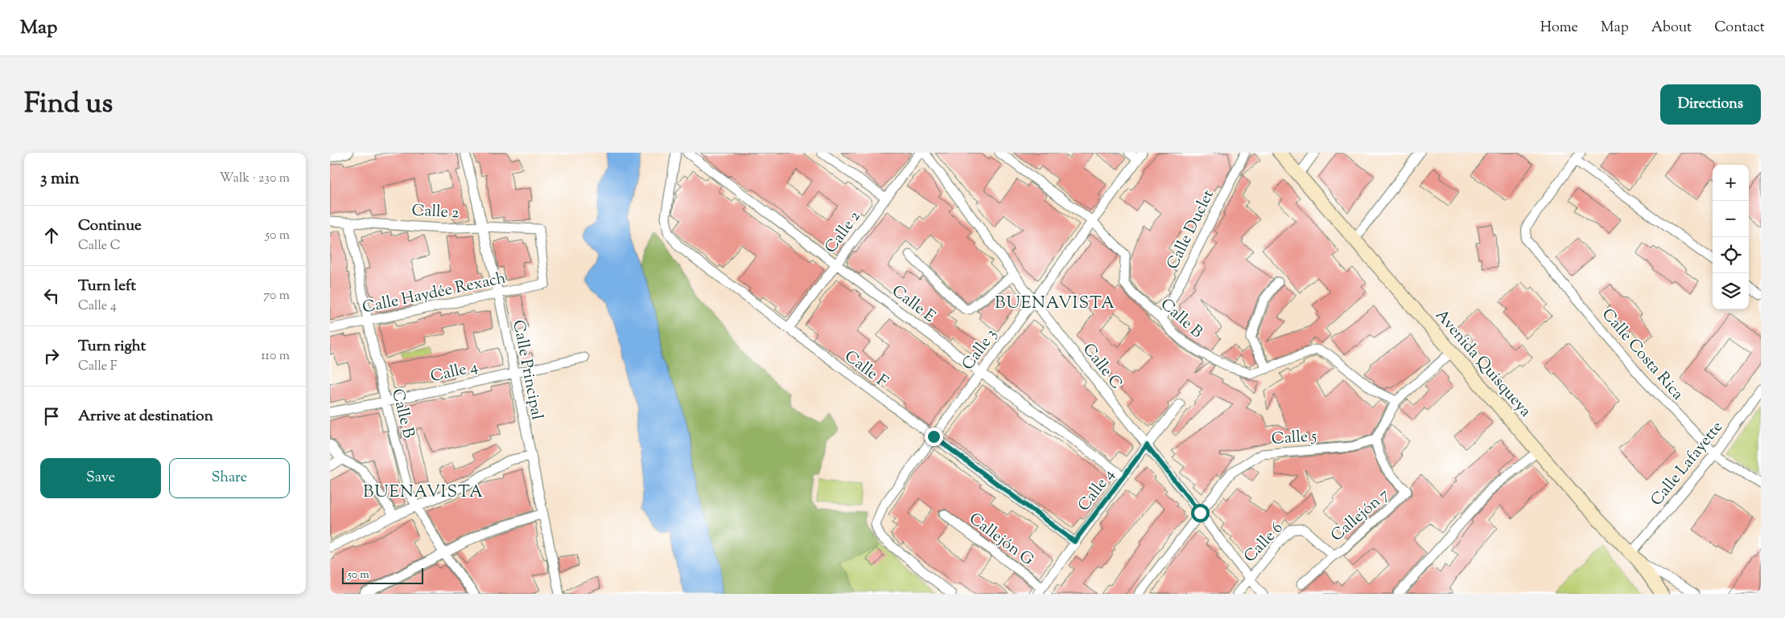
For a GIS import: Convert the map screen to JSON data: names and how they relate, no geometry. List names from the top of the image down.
{
  "streets": {
    "street": [
      "Calle 2",
      "Calle Duclet",
      "Calle Haydée Rexach",
      "Calle E",
      "Calle B",
      "Calle 3",
      "Calle Costa Rica",
      "Avenida Quisqueya",
      "Calle C",
      "Calle F",
      "Calle Principal",
      "Calle 4",
      "Calle 5",
      "Calle Lafayette",
      "Callejón 7",
      "Callejón G",
      "Calle 6"
    ]
  },
  "crossings": [
    ["Calle 2", "Calle Haydée Rexach"],
    ["Calle 2", "Calle E"],
    ["Calle 2", "Calle B"],
    ["Calle 2", "Calle F"],
    ["Calle 2", "Calle Principal"],
    ["Calle Duclet", "Calle B"],
    ["Calle Haydée Rexach", "Calle B"],
    ["Calle Haydée Rexach", "Calle Principal"],
    ["Calle E", "Calle 3"],
    ["Calle E", "Calle 4"],
    ["Calle B", "Calle 3"],
    ["Calle B", "Calle 4"],
    ["Calle 3", "Calle C"],
    ["Calle 3", "Calle F"],
    ["Calle Costa Rica", "Calle Lafayette"],
    ["Avenida Quisqueya", "Calle Lafayette"],
    ["Calle C", "Calle 4"],
    ["Calle C", "Calle 5"],
    ["Calle C", "Calle 6"],
    ["Calle F", "Calle 4"],
    ["Calle Principal", "Calle 4"],
    ["Calle 4", "Callejón G"],
    ["Calle 5", "Callejón 7"],
    ["Callejón 7", "Calle 6"]
  ],
  "districts": ["BUENAVISTA", "BUENAVISTA"],
  "scale_bar": "50 m",
  "page": {
    "header": "Map",
    "nav": [
      "Home",
      "Map",
      "About",
      "Contact"
    ],
    "title": "Find us",
    "buttons": [
      "Directions",
      ["Save", "Share"]
    ],
    "heading": ["3 min", "Walk · 230 m"],
    "map_buttons": ["+", "−"],
    "list": [
      ["Continue", "Calle C", "50 m"],
      ["Turn left", "Calle 4", "70 m"],
      ["Turn right", "Calle F", "110 m"],
      "Arrive at destination"
    ],
    "scale": "50 m"
  }
}
